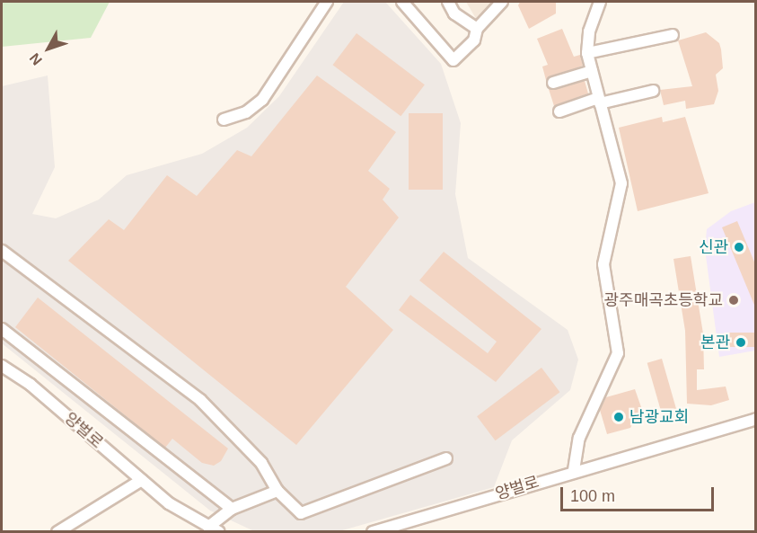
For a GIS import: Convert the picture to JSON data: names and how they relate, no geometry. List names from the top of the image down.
{
  "streets": {
    "street": ["양벌로"]
  },
  "places": [
    "신관",
    "광주매곡초등학교",
    "본관",
    "남광교회"
  ],
  "scale_bar": "100 m",
  "north": "bottom left"
}
